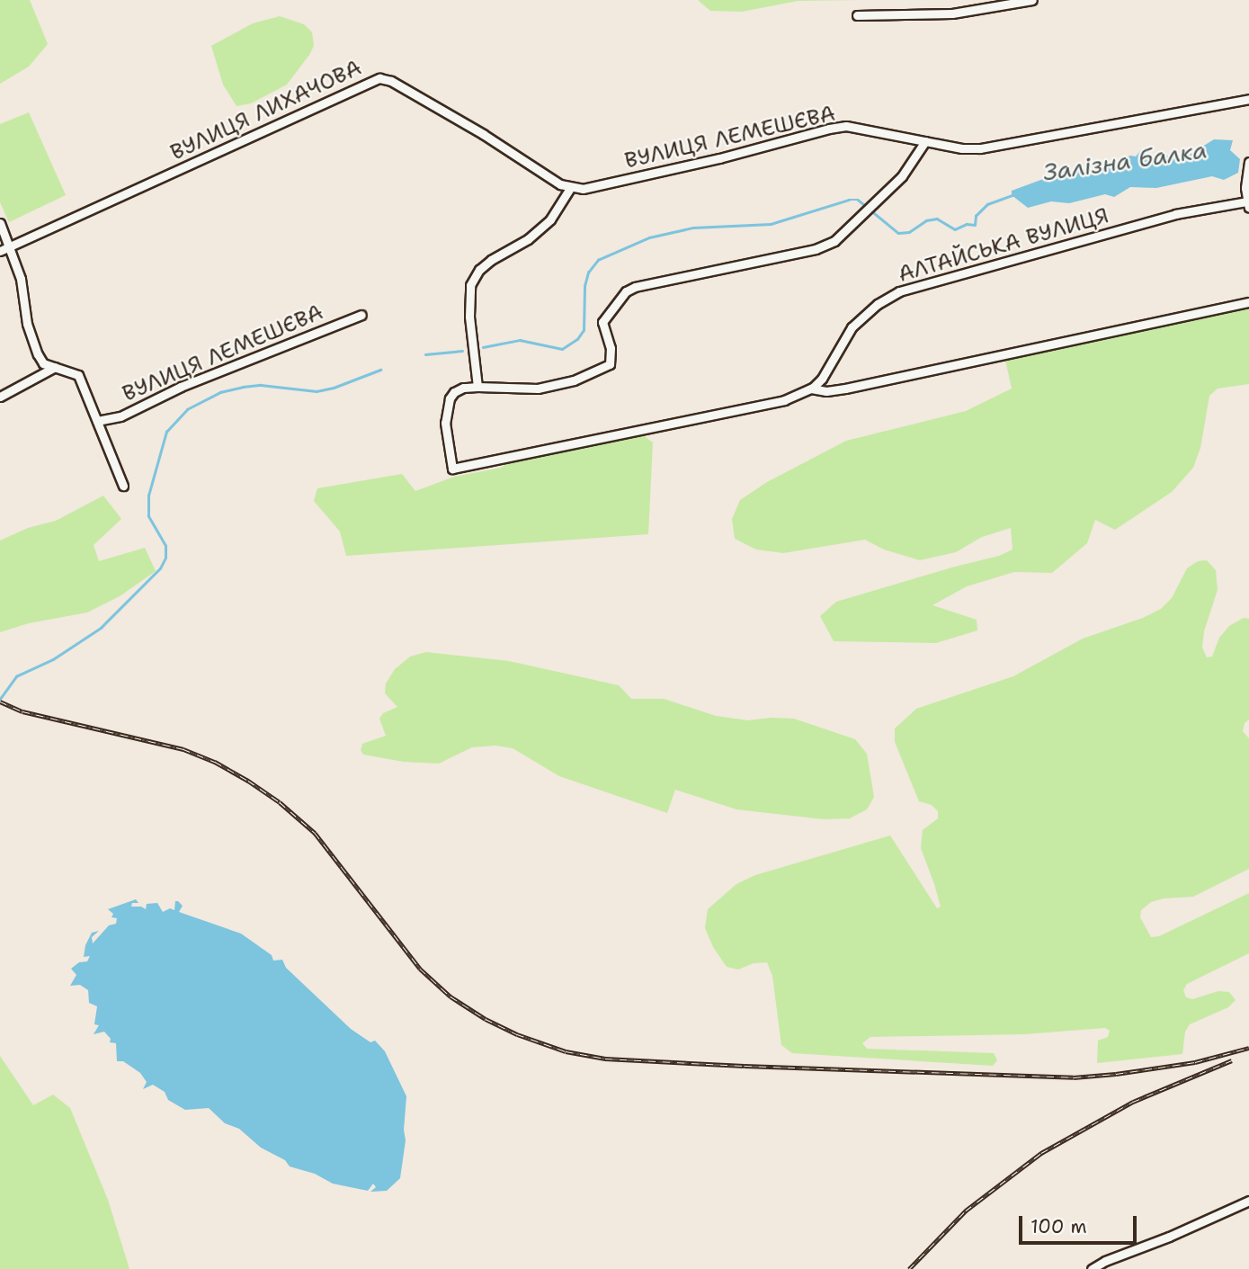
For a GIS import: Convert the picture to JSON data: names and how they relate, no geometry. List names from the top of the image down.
{
  "streets": {
    "street": ["ВУЛИЦЯ ЛИХАЧОВА", "ВУЛИЦЯ ЛЕМЕШЄВА", "АЛТАЙСЬКА ВУЛИЦЯ"]
  },
  "crossings": [
    ["ВУЛИЦЯ ЛИХАЧОВА", "ВУЛИЦЯ ЛЕМЕШЄВА"]
  ],
  "water": ["Залізна балка"],
  "scale_bar": "100 m"
}
